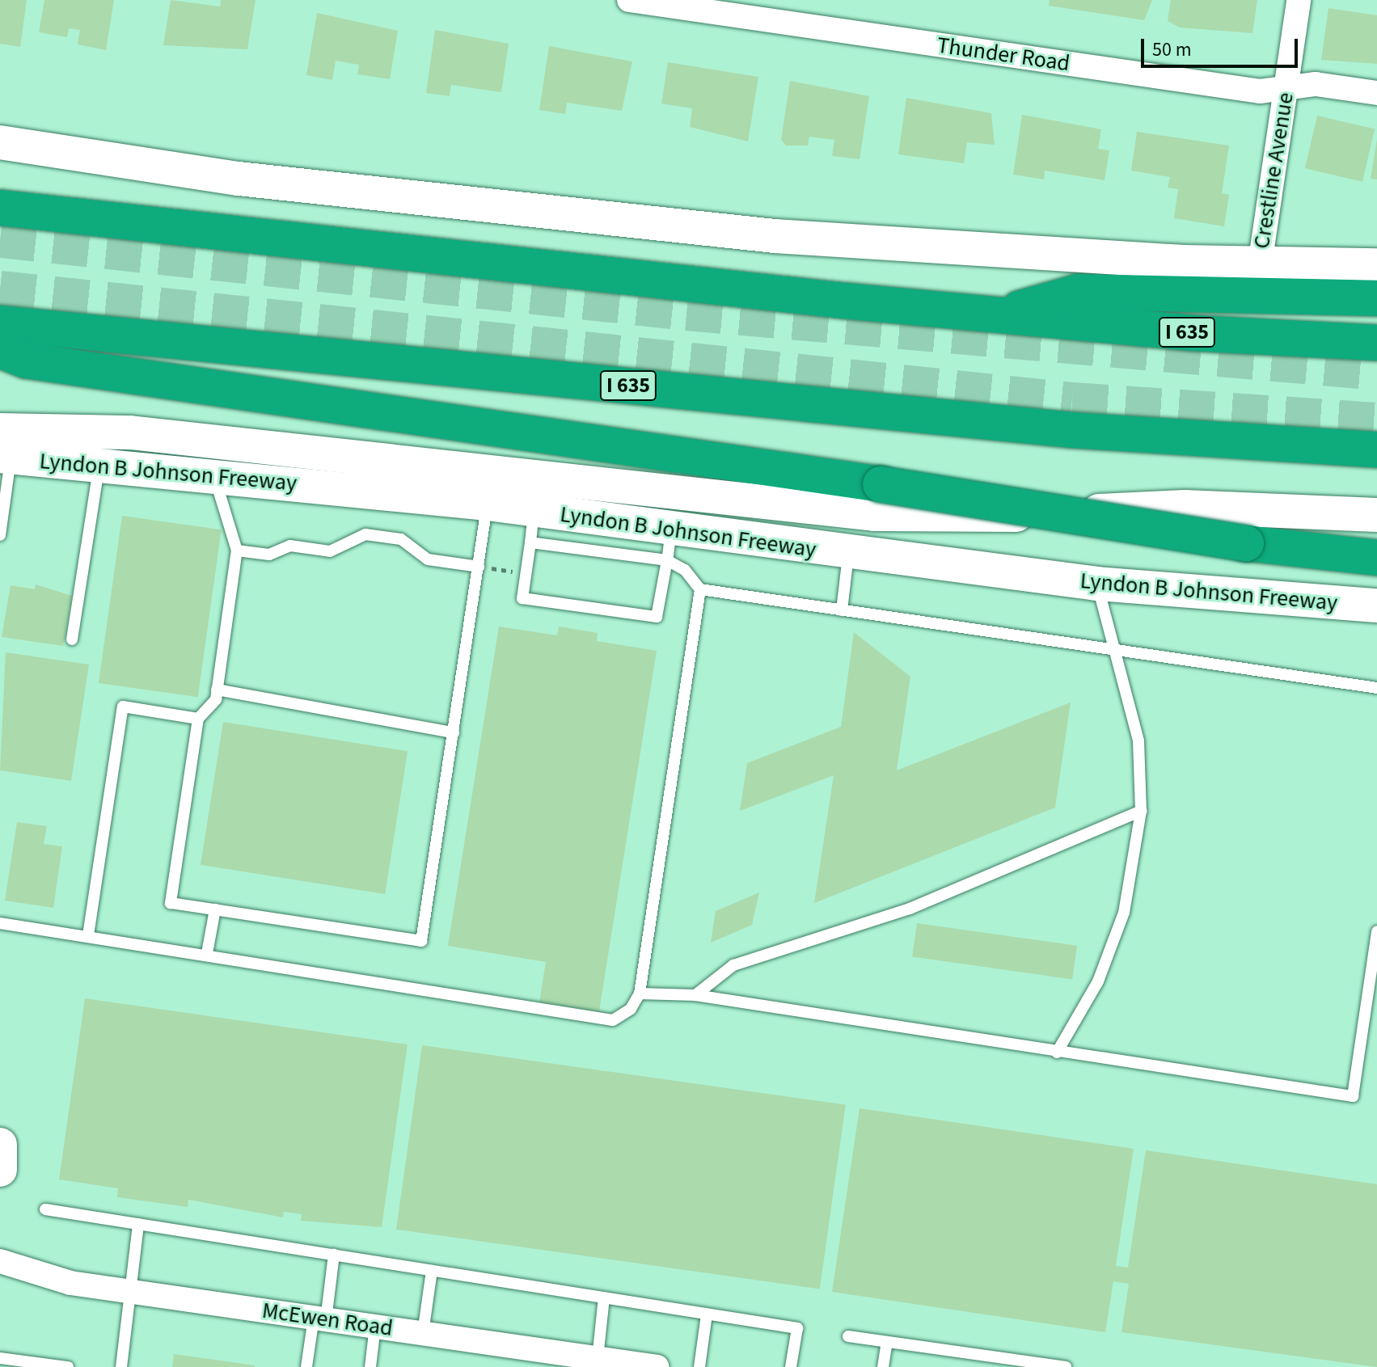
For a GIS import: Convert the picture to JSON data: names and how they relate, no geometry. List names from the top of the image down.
{
  "streets": {
    "highway": ["I 635"],
    "main road": ["Lyndon B Johnson Freeway"],
    "street": ["Thunder Road", "Crestline Avenue", "McEwen Road"]
  },
  "crossings": [
    ["Thunder Road", "Crestline Avenue"]
  ],
  "scale_bar": "50 m"
}
